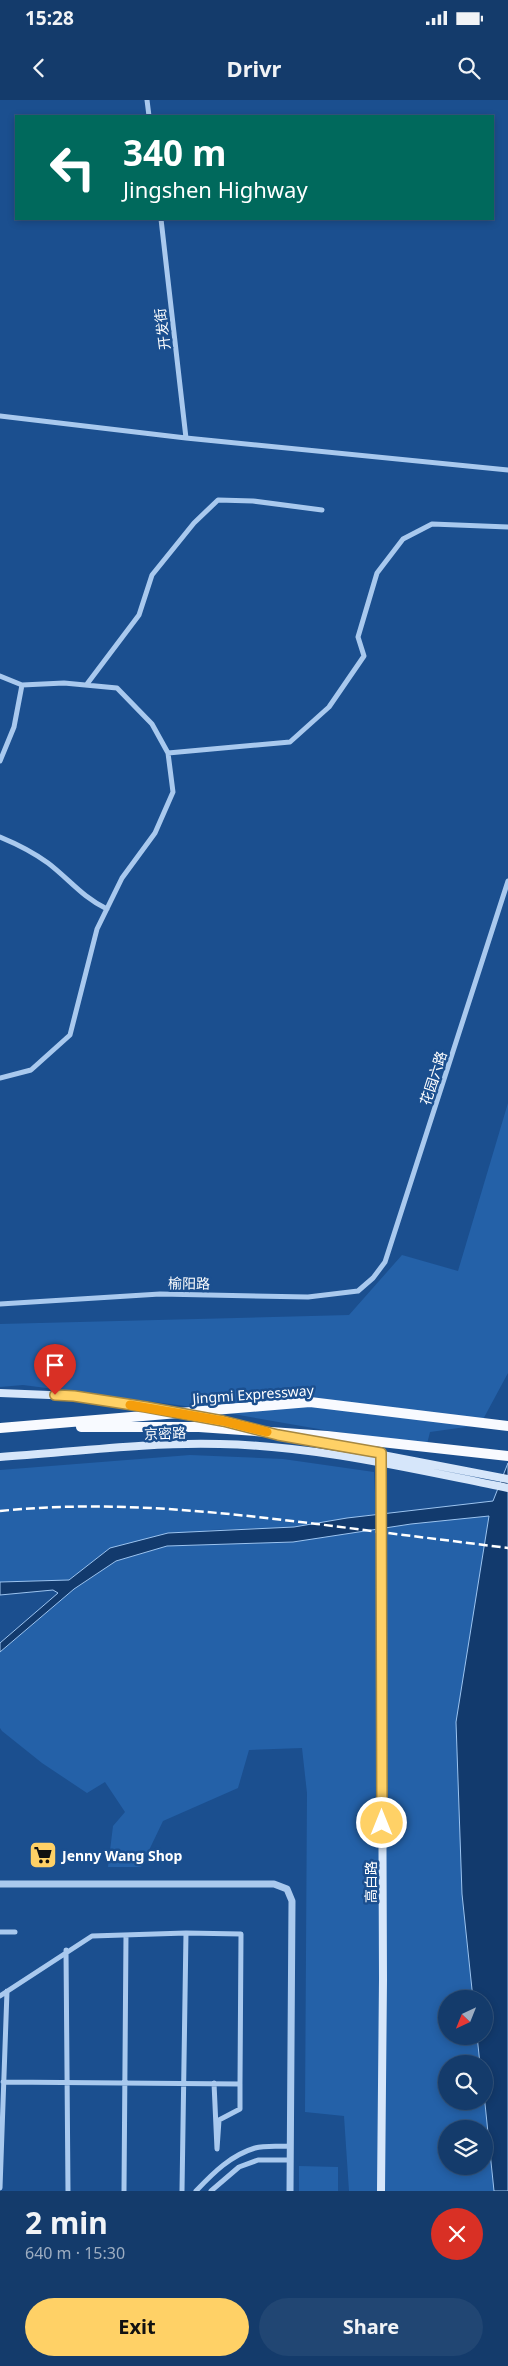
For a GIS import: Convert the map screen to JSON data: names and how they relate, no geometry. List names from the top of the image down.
{
  "streets": {
    "highway": ["Jingmi Expressway"],
    "main road": ["京密路", "高白路"],
    "street": ["开发街", "花园六路", "榆阳路"]
  },
  "crossings": [
    ["花园六路", "榆阳路"],
    ["京密路", "高白路"]
  ],
  "places": {
    "supermarket": ["Jenny Wang Shop"]
  },
  "north": "bottom left",
  "page": {
    "status": "15:28",
    "header": "Drivr",
    "turn": ["340 m", "Jingshen Highway"],
    "heading": ["2 min", "640 m · 15:30"],
    "buttons": ["Exit", "Share"]
  }
}
